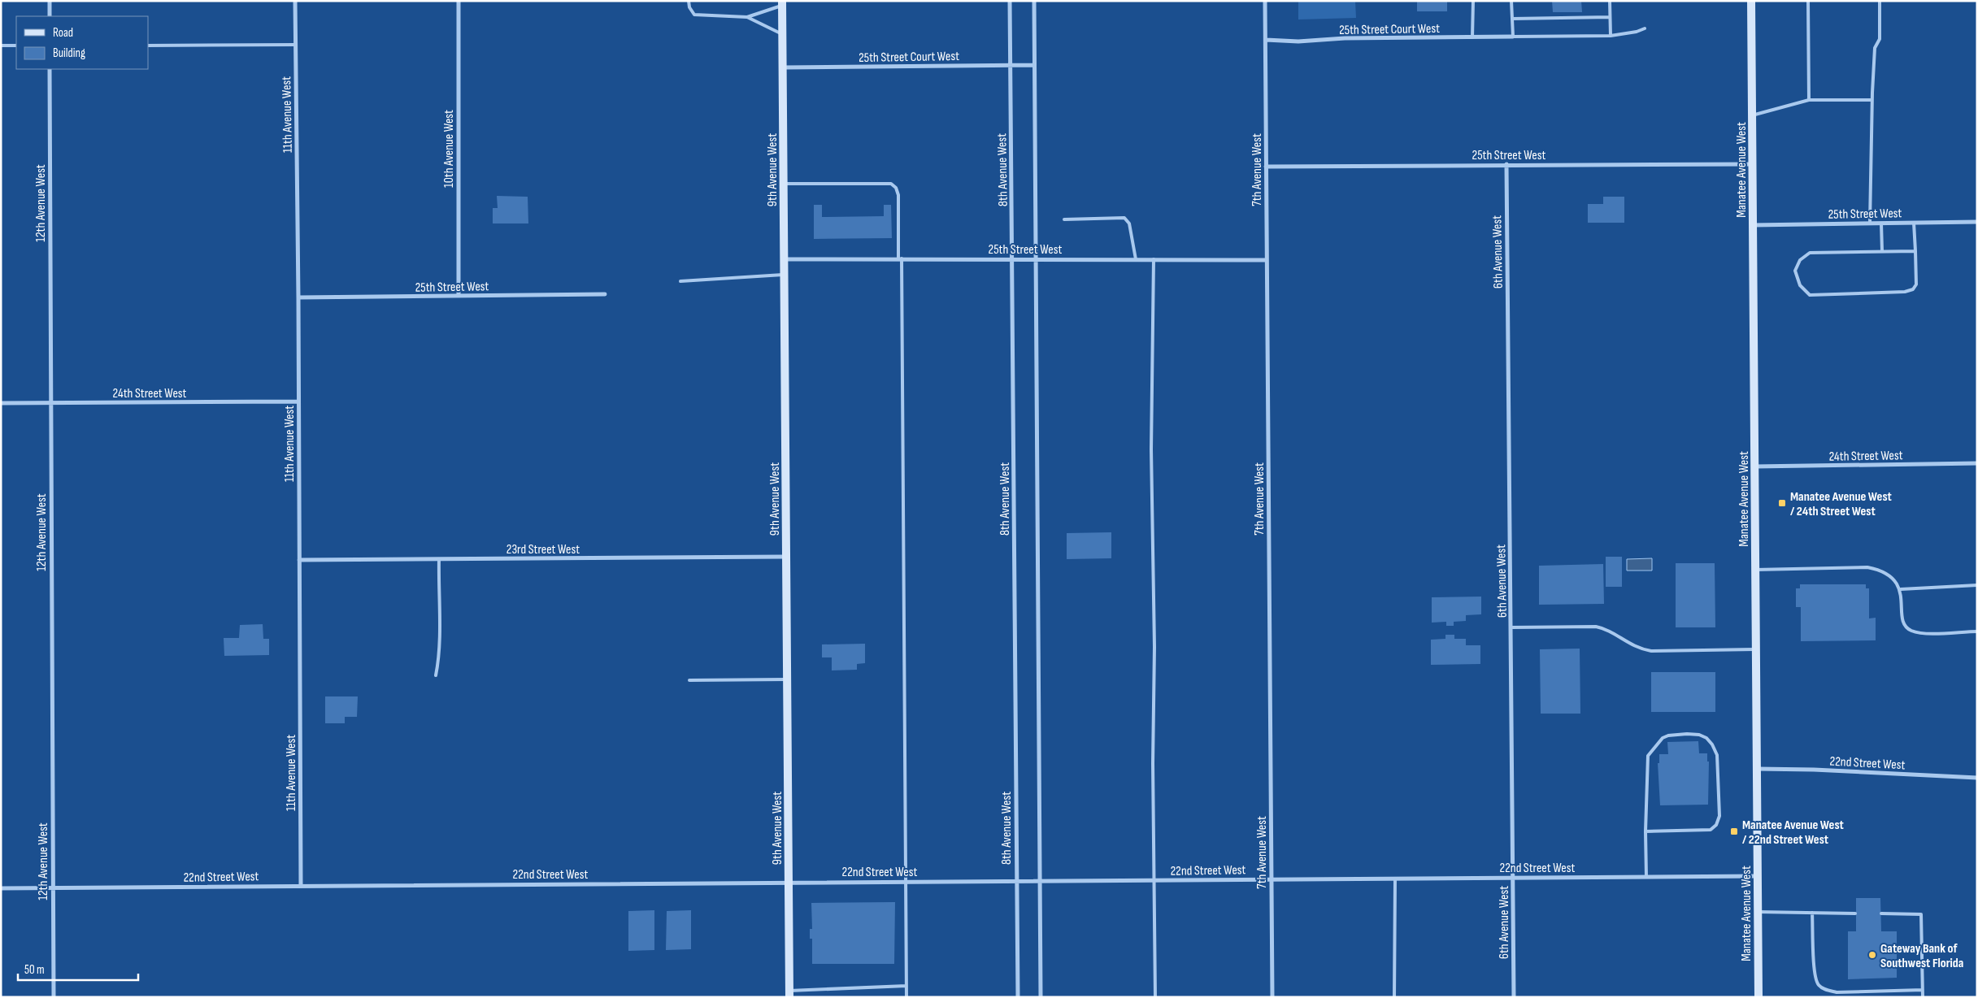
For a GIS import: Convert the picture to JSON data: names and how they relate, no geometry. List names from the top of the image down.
{
  "streets": {
    "main road": ["9th Avenue West", "Manatee Avenue West"],
    "street": [
      "25th Street Court West",
      "11th Avenue West",
      "10th Avenue West",
      "25th Street West",
      "8th Avenue West",
      "7th Avenue West",
      "12th Avenue West",
      "6th Avenue West",
      "24th Street West",
      "23rd Street West",
      "22nd Street West"
    ]
  },
  "crossings": [
    ["25th Street Court West", "9th Avenue West"],
    ["25th Street Court West", "8th Avenue West"],
    ["25th Street Court West", "7th Avenue West"],
    ["11th Avenue West", "25th Street West"],
    ["11th Avenue West", "24th Street West"],
    ["11th Avenue West", "23rd Street West"],
    ["11th Avenue West", "22nd Street West"],
    ["10th Avenue West", "25th Street West"],
    ["25th Street West", "9th Avenue West"],
    ["25th Street West", "8th Avenue West"],
    ["25th Street West", "7th Avenue West"],
    ["25th Street West", "Manatee Avenue West"],
    ["25th Street West", "6th Avenue West"],
    ["9th Avenue West", "23rd Street West"],
    ["9th Avenue West", "22nd Street West"],
    ["8th Avenue West", "22nd Street West"],
    ["7th Avenue West", "22nd Street West"],
    ["Manatee Avenue West", "24th Street West"],
    ["Manatee Avenue West", "22nd Street West"],
    ["12th Avenue West", "24th Street West"],
    ["12th Avenue West", "22nd Street West"],
    ["6th Avenue West", "22nd Street West"]
  ],
  "places": {
    "transit": ["Manatee Avenue West / 24th Street West", "Manatee Avenue West / 22nd Street West"],
    "other": ["Gateway Bank of Southwest Florida"]
  },
  "legend": ["Road", "Building"],
  "scale_bar": "50 m"
}
